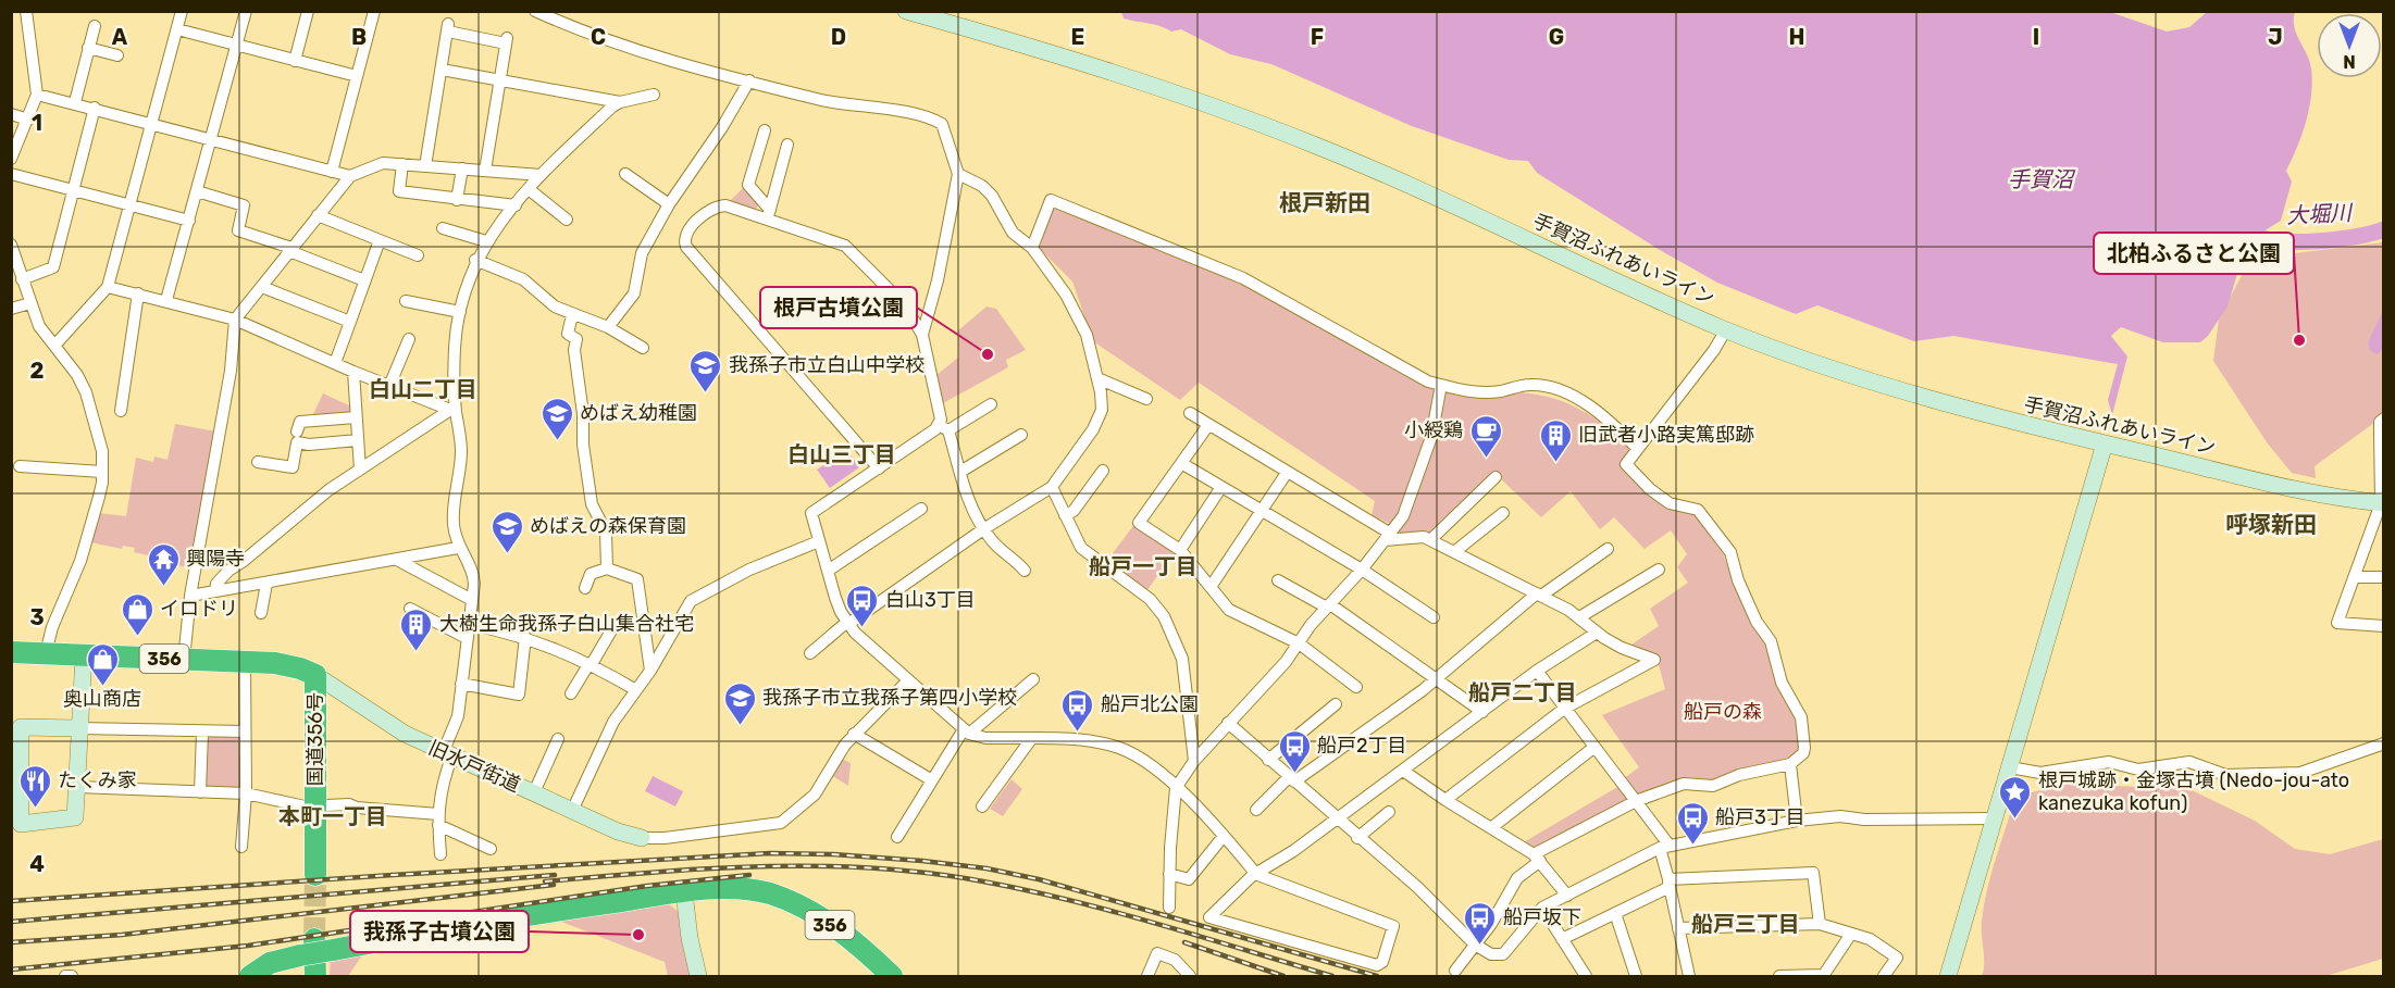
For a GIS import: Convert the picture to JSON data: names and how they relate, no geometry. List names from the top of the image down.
{
  "streets": {
    "highway": ["356", "国道356号"],
    "street": ["手賀沼ふれあいライン", "旧水戸街道"]
  },
  "crossings": [
    ["国道356号", "旧水戸街道"]
  ],
  "districts": [
    "根戸新田",
    "白山二丁目",
    "白山三丁目",
    "呼塚新田",
    "船戸一丁目",
    "船戸二丁目",
    "本町一丁目",
    "船戸三丁目"
  ],
  "water": ["手賀沼", "大堀川"],
  "parks": ["船戸の森"],
  "places": {
    "other": ["北柏ふるさと公園", "根戸古墳公園", "我孫子古墳公園"],
    "school or university": [
      "我孫子市立白山中学校",
      "めばえ幼稚園",
      "めばえの森保育園",
      "我孫子市立我孫子第四小学校"
    ],
    "cafe": ["小綬鶏"],
    "building": ["旧武者小路実篤邸跡", "大樹生命我孫子白山集合社宅"],
    "temple": ["興陽寺"],
    "bus stop": [
      "白山3丁目",
      "船戸北公園",
      "船戸2丁目",
      "船戸3丁目",
      "船戸坂下"
    ],
    "shop": ["イロドリ", "奥山商店"],
    "restaurant": ["たくみ家"],
    "place": ["根戸城跡・金塚古墳 (Nedo-jou-ato kanezuka kofun)"]
  },
  "north": "bottom",
  "grid": {
    "columns": [
      "A",
      "B",
      "C",
      "D",
      "E",
      "F",
      "G",
      "H",
      "I",
      "J"
    ],
    "rows": [
      "1",
      "2",
      "3",
      "4"
    ]
  }
}
